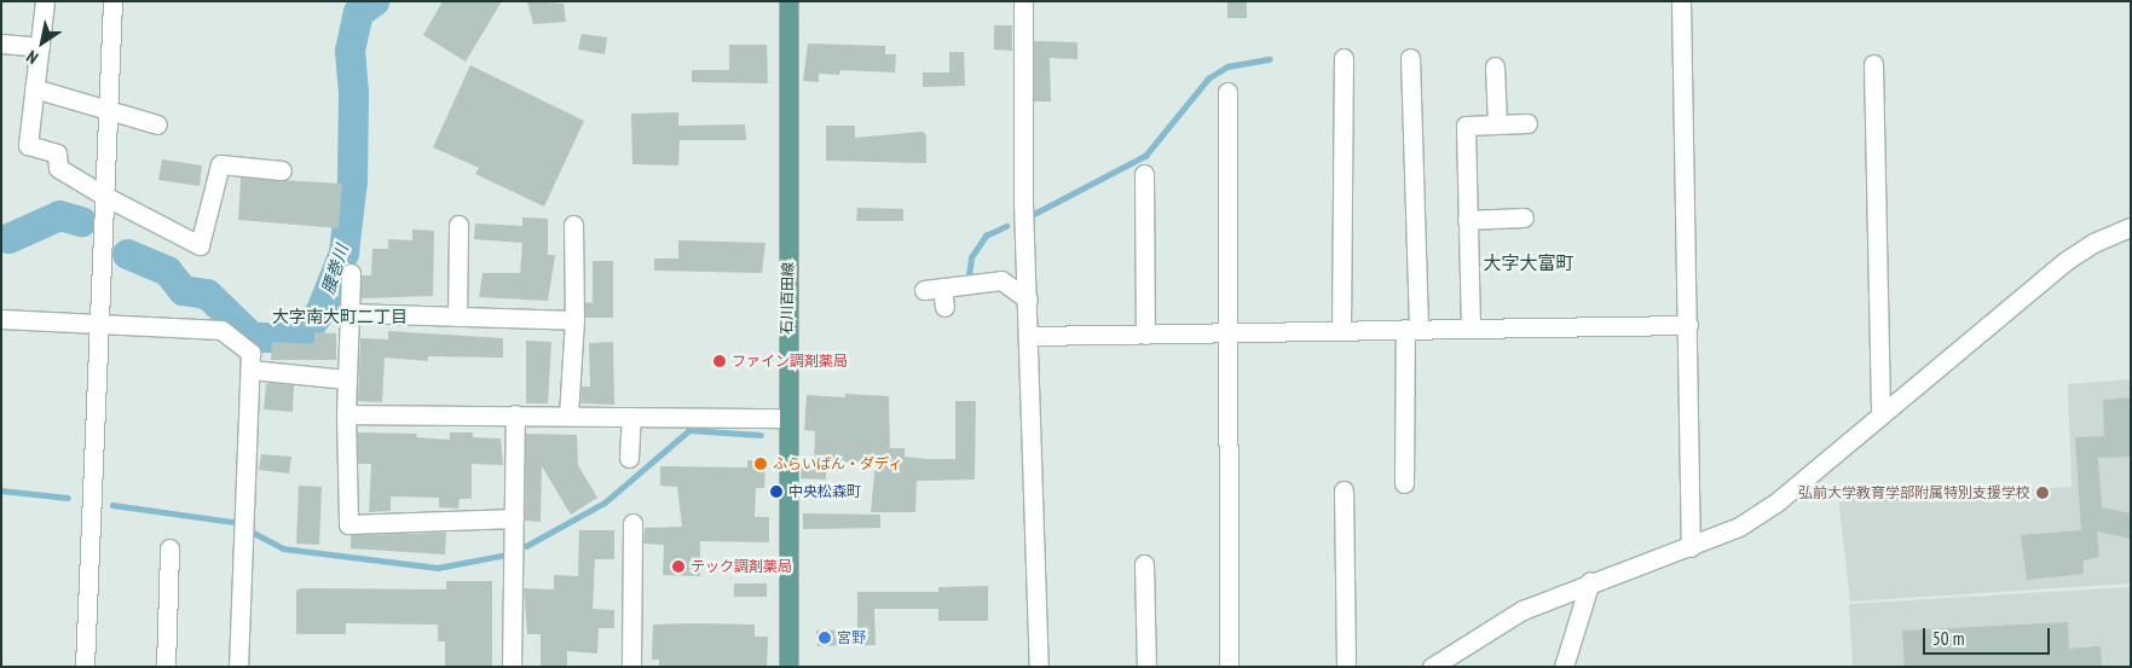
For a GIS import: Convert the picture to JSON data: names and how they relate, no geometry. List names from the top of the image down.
{
  "streets": {
    "main road": ["石川百田線"]
  },
  "districts": ["大字大富町", "大字南大町二丁目"],
  "water": ["腰巻川"],
  "places": [
    "ファイン調剤薬局",
    "ふらいぱん・ダディ",
    "中央松森町",
    "弘前大学教育学部附属特別支援学校",
    "テック調剤薬局",
    "宮野"
  ],
  "scale_bar": "50 m",
  "north": "bottom left"
}
